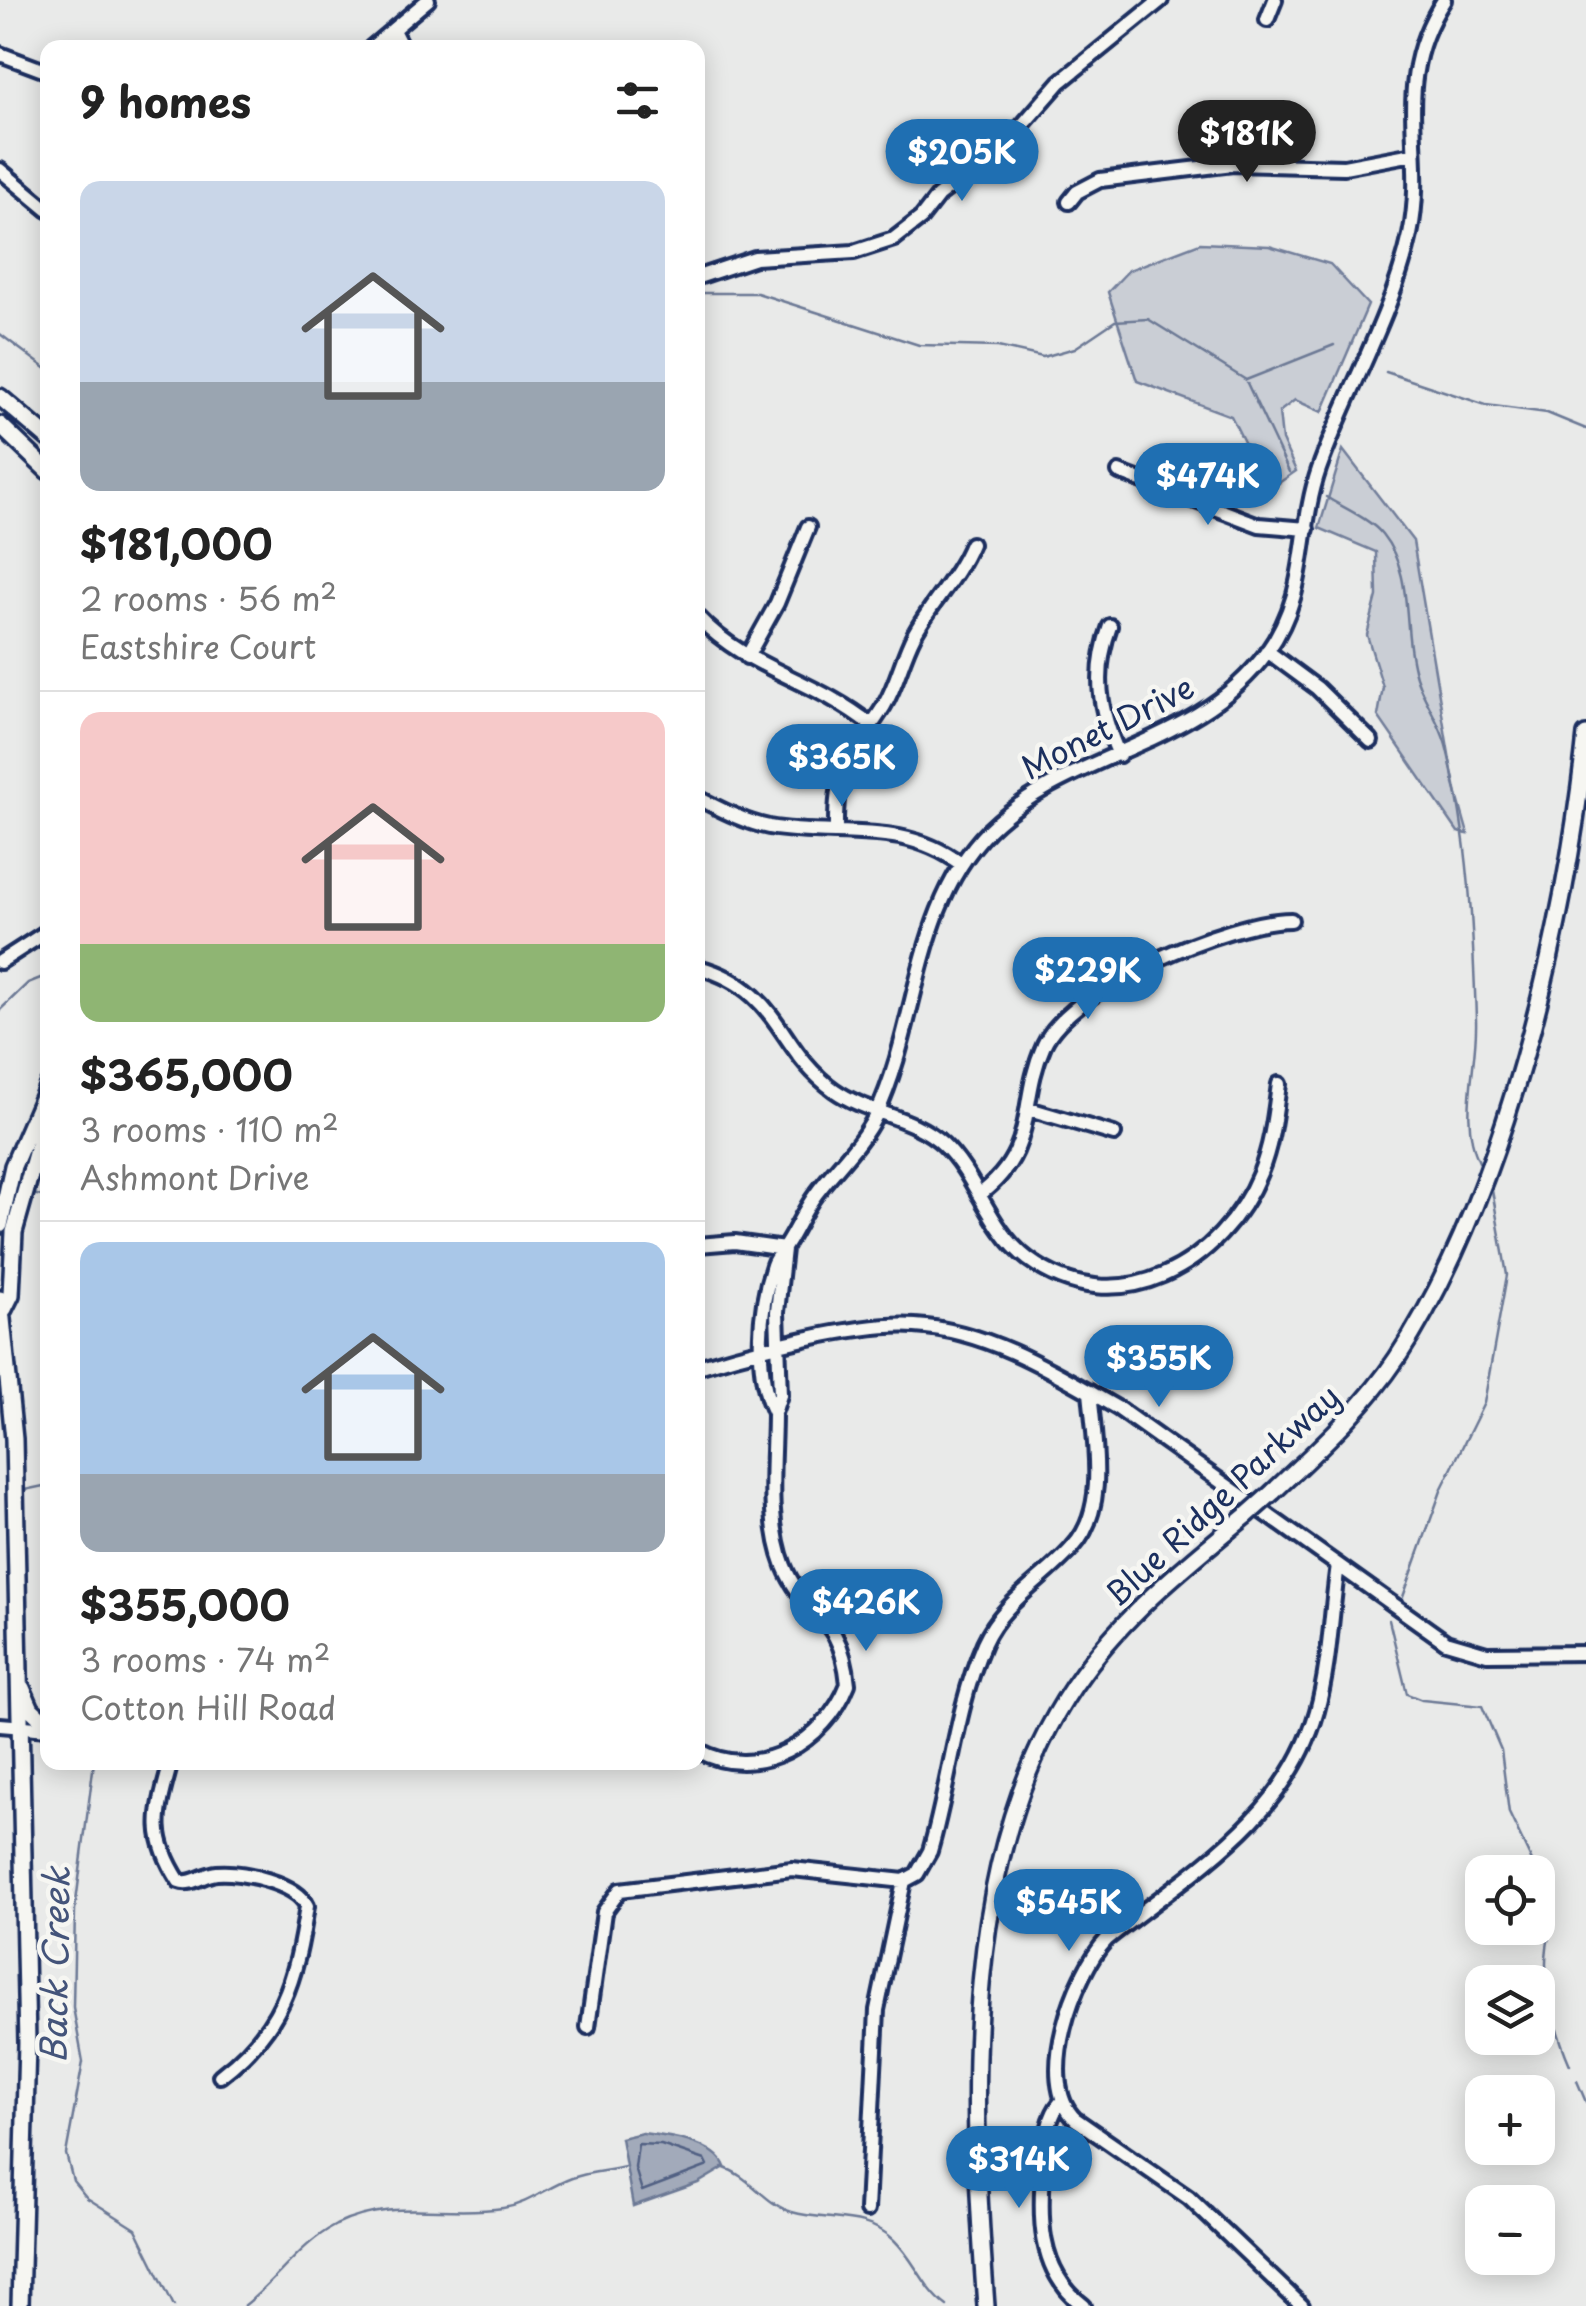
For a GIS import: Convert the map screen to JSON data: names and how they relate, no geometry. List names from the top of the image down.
{
  "streets": {
    "main road": ["Blue Ridge Parkway"],
    "street": ["Monet Drive"]
  },
  "water": ["Back Creek"],
  "page": {
    "heading": "9 homes",
    "price": [
      "$181K",
      "$205K",
      "$474K",
      "$365K",
      "$229K",
      "$355K",
      "$426K",
      "$545K",
      "$314K"
    ],
    "list": [
      {
        "name": "$181,000",
        "note": "2 rooms · 56 m² · Eastshire Court"
      },
      {
        "name": "$365,000",
        "note": "3 rooms · 110 m² · Ashmont Drive"
      },
      {
        "name": "$355,000",
        "note": "3 rooms · 74 m² · Cotton Hill Road"
      }
    ],
    "map_buttons": ["+", "−"]
  }
}
